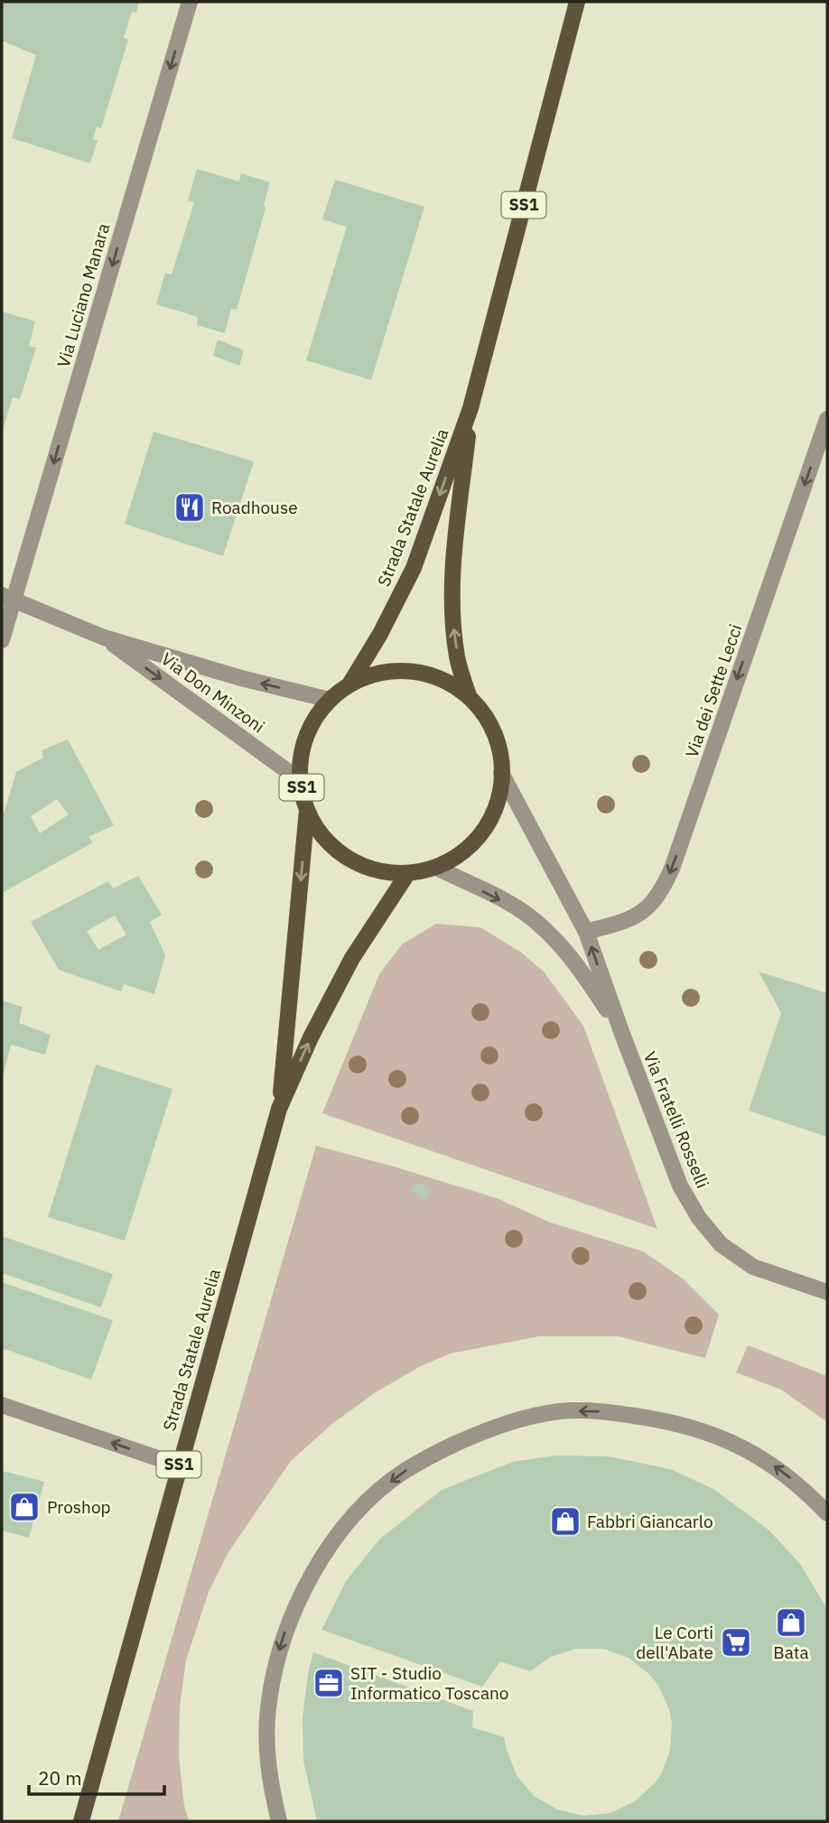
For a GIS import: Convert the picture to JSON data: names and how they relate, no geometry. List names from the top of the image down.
{
  "streets": {
    "main road": ["SS1", "Strada Statale Aurelia"],
    "street": [
      "Via Luciano Manara",
      "Via dei Sette Lecci",
      "Via Don Minzoni",
      "Via Fratelli Rosselli"
    ]
  },
  "crossings": [
    ["SS1", "Strada Statale Aurelia"],
    ["SS1", "Via Don Minzoni"],
    ["SS1", "Via Fratelli Rosselli"],
    ["Via Luciano Manara", "Via Don Minzoni"],
    ["Strada Statale Aurelia", "Via Don Minzoni"],
    ["Strada Statale Aurelia", "Via Fratelli Rosselli"],
    ["Via dei Sette Lecci", "Via Fratelli Rosselli"],
    ["Via Don Minzoni", "Via Fratelli Rosselli"]
  ],
  "one_way": ["Via Luciano Manara", "Via dei Sette Lecci"],
  "places": {
    "restaurant": ["Roadhouse"],
    "shop": ["Proshop", "Fabbri Giancarlo", "Bata"],
    "supermarket": ["Le Corti dell'Abate"],
    "office": ["SIT - Studio Informatico Toscano"]
  },
  "scale_bar": "20 m"
}
